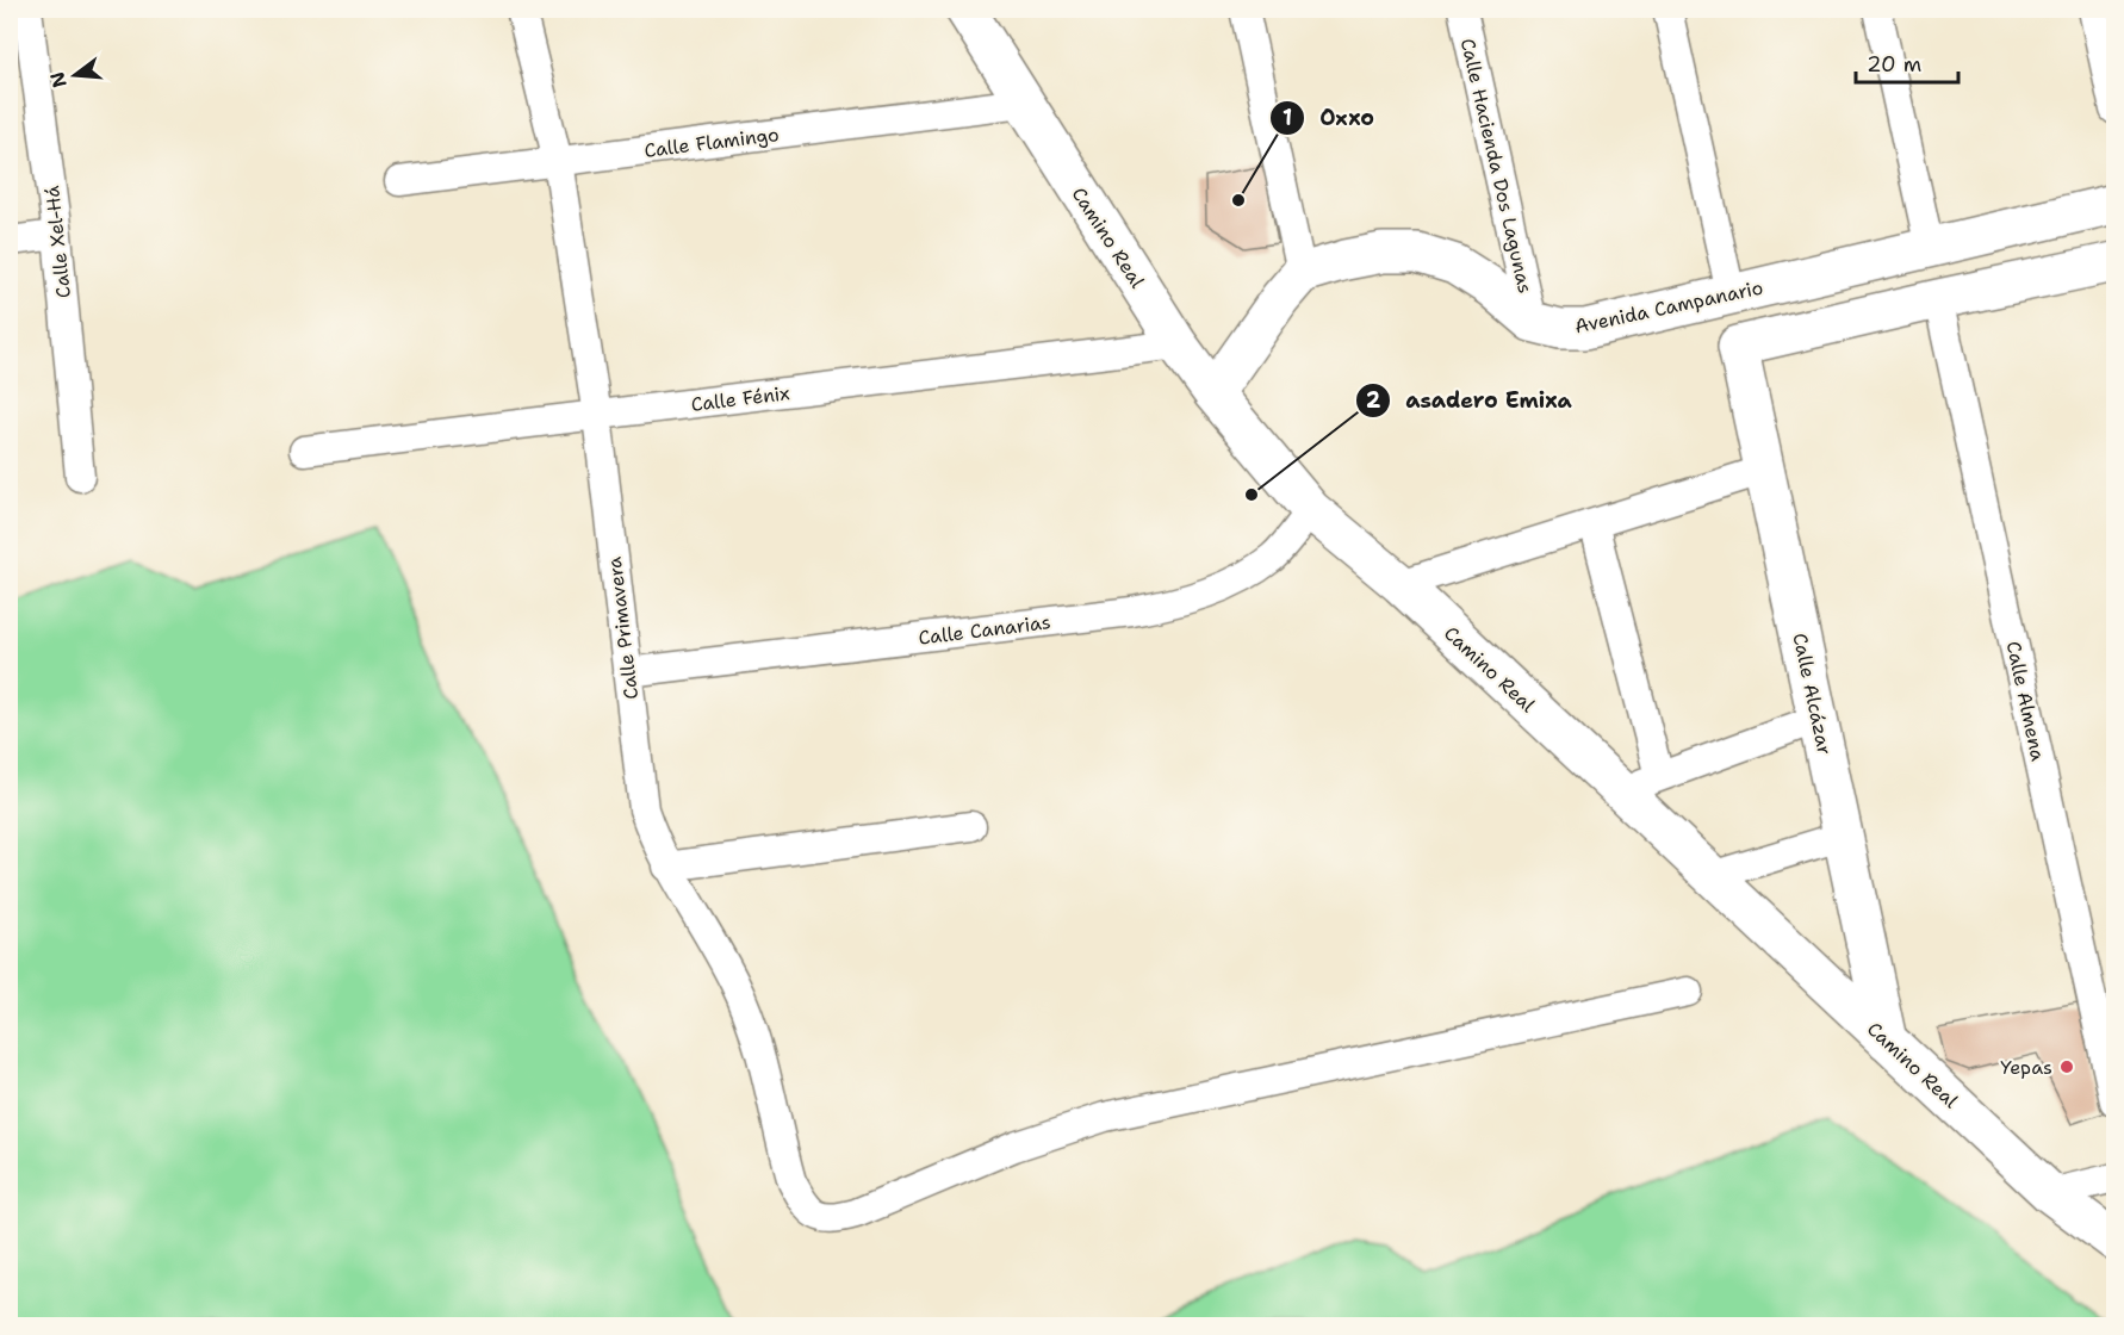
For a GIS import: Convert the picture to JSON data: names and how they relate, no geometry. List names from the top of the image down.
{
  "streets": {
    "street": [
      "Calle Flamingo",
      "Calle Hacienda Dos Lagunas",
      "Camino Real",
      "Calle Xel-Há",
      "Avenida Campanario",
      "Calle Fénix",
      "Calle Primavera",
      "Calle Canarias",
      "Calle Alcázar",
      "Calle Almena"
    ]
  },
  "crossings": [
    ["Calle Flamingo", "Camino Real"],
    ["Calle Flamingo", "Calle Primavera"],
    ["Calle Hacienda Dos Lagunas", "Avenida Campanario"],
    ["Camino Real", "Calle Fénix"],
    ["Camino Real", "Calle Canarias"],
    ["Camino Real", "Calle Alcázar"],
    ["Calle Fénix", "Calle Primavera"],
    ["Calle Primavera", "Calle Canarias"],
    ["Calle Alcázar", "Calle Almena"]
  ],
  "places": ["Oxxo", "asadero Emixa", "Yepas"],
  "scale_bar": "20 m",
  "north": "left"
}
